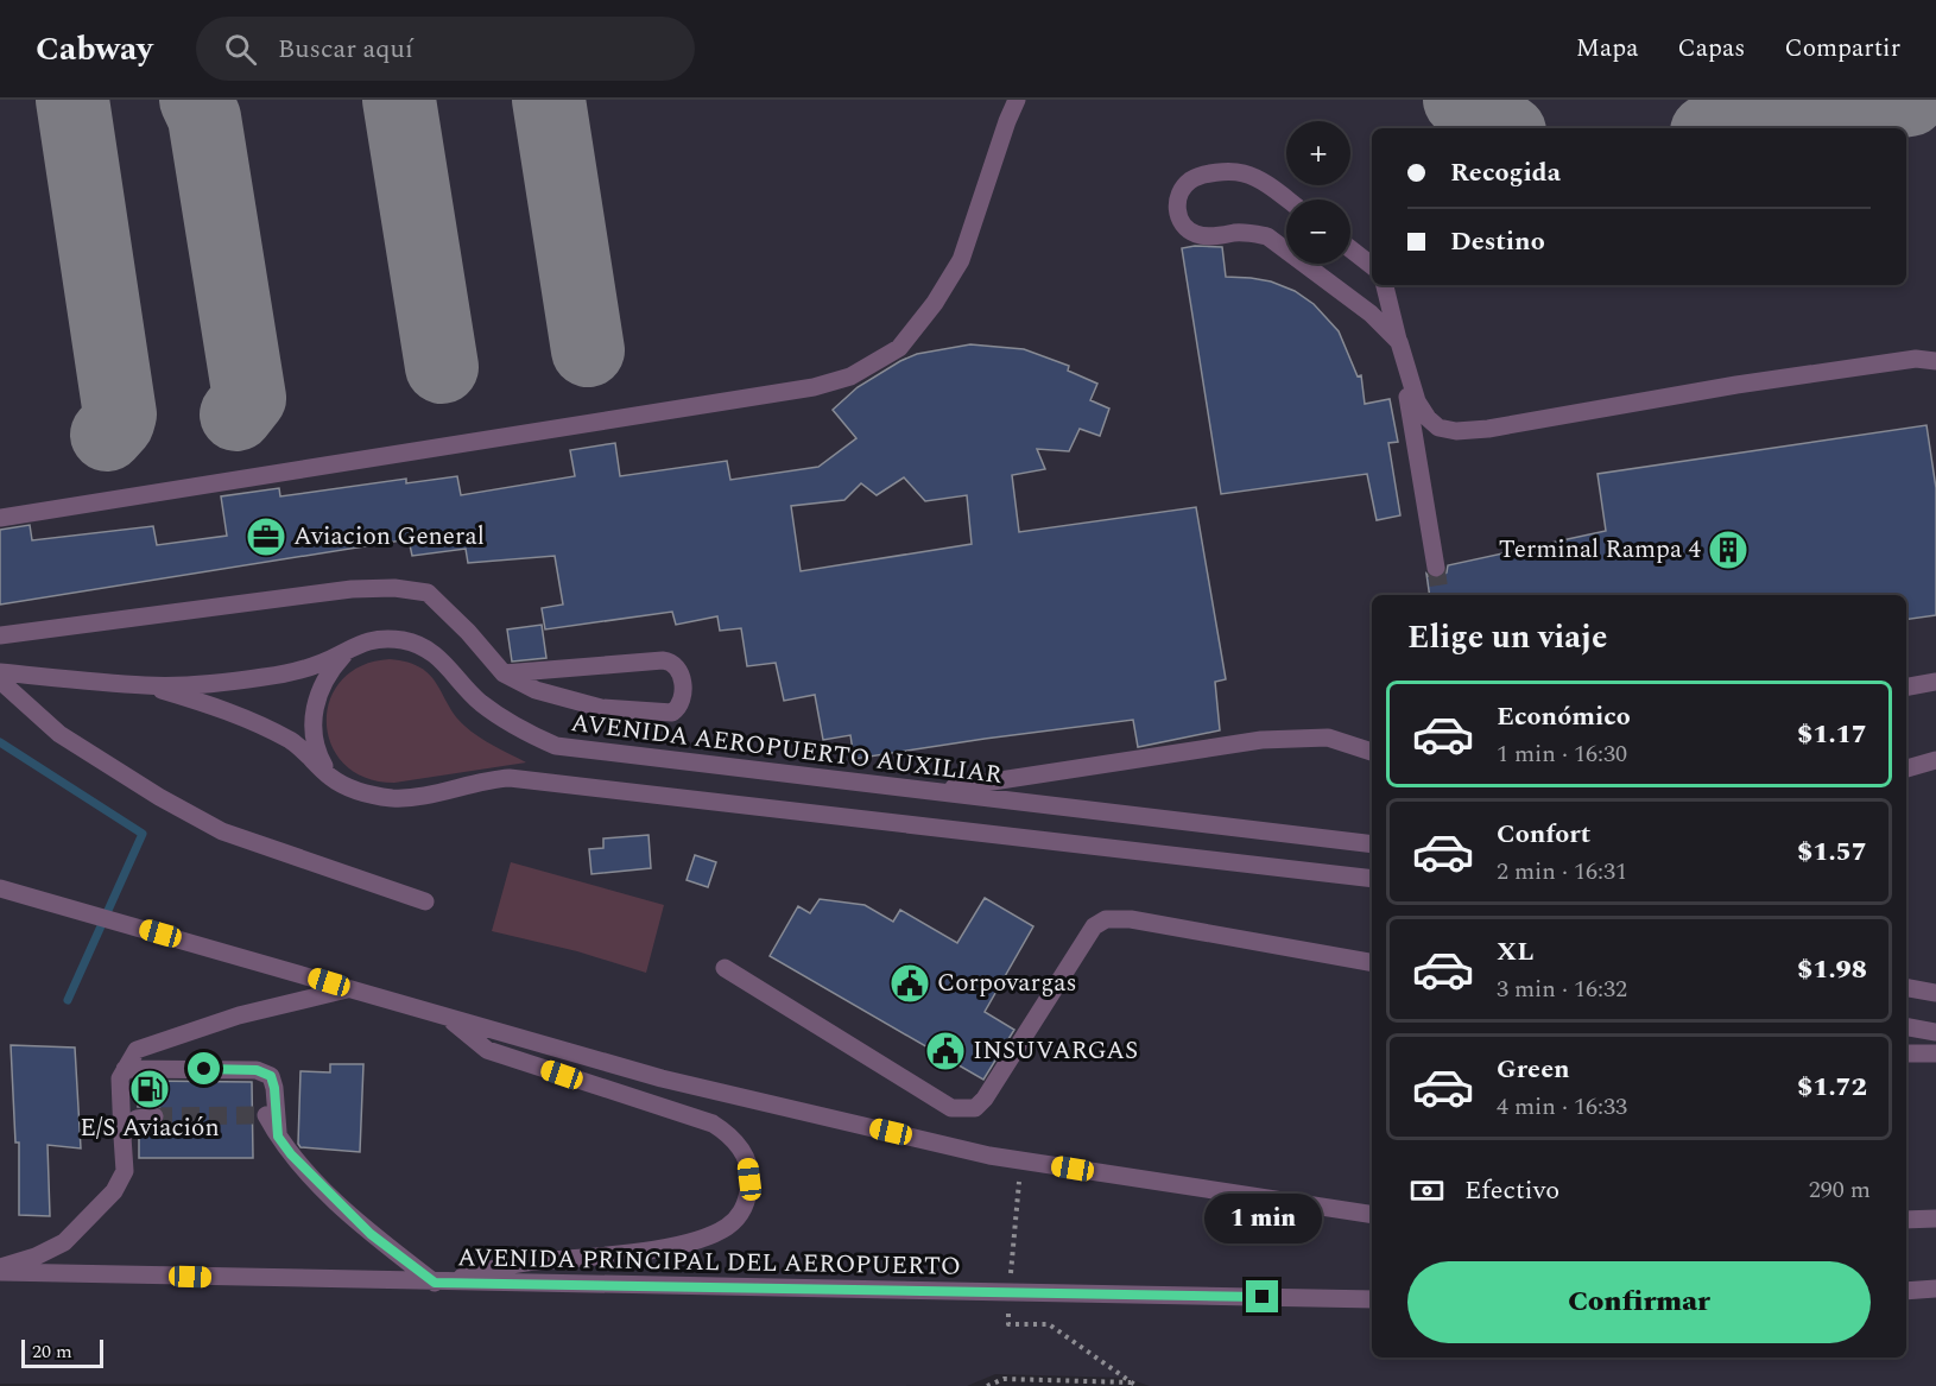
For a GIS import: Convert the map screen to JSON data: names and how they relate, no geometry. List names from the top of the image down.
{
  "streets": {
    "lane": ["AVENIDA AEROPUERTO AUXILIAR", "AVENIDA PRINCIPAL DEL AEROPUERTO"]
  },
  "places": {
    "office": ["Aviacion General"],
    "building": ["Terminal Rampa 4"],
    "public building": ["Corpovargas", "INSUVARGAS"],
    "fuel station": ["E/S Aviación"]
  },
  "scale_bar": "20 m",
  "page": {
    "header": "Cabway",
    "search": "Buscar aquí",
    "nav": ["Mapa", "Capas", "Compartir"],
    "map_buttons": ["+", "−"],
    "banner": ["Recogida", "Destino"],
    "heading": "Elige un viaje",
    "list": [
      {
        "name": "Económico",
        "note": "1 min · 16:30",
        "value": "$1.17"
      },
      {
        "name": "Confort",
        "note": "2 min · 16:31",
        "value": "$1.57"
      },
      {
        "name": "XL",
        "note": "3 min · 16:32",
        "value": "$1.98"
      },
      {
        "name": "Green",
        "note": "4 min · 16:33",
        "value": "$1.72"
      }
    ],
    "pay": ["Efectivo", "290 m"],
    "bubble": "1 min",
    "buttons": "Confirmar",
    "scale": "20 m"
  }
}
